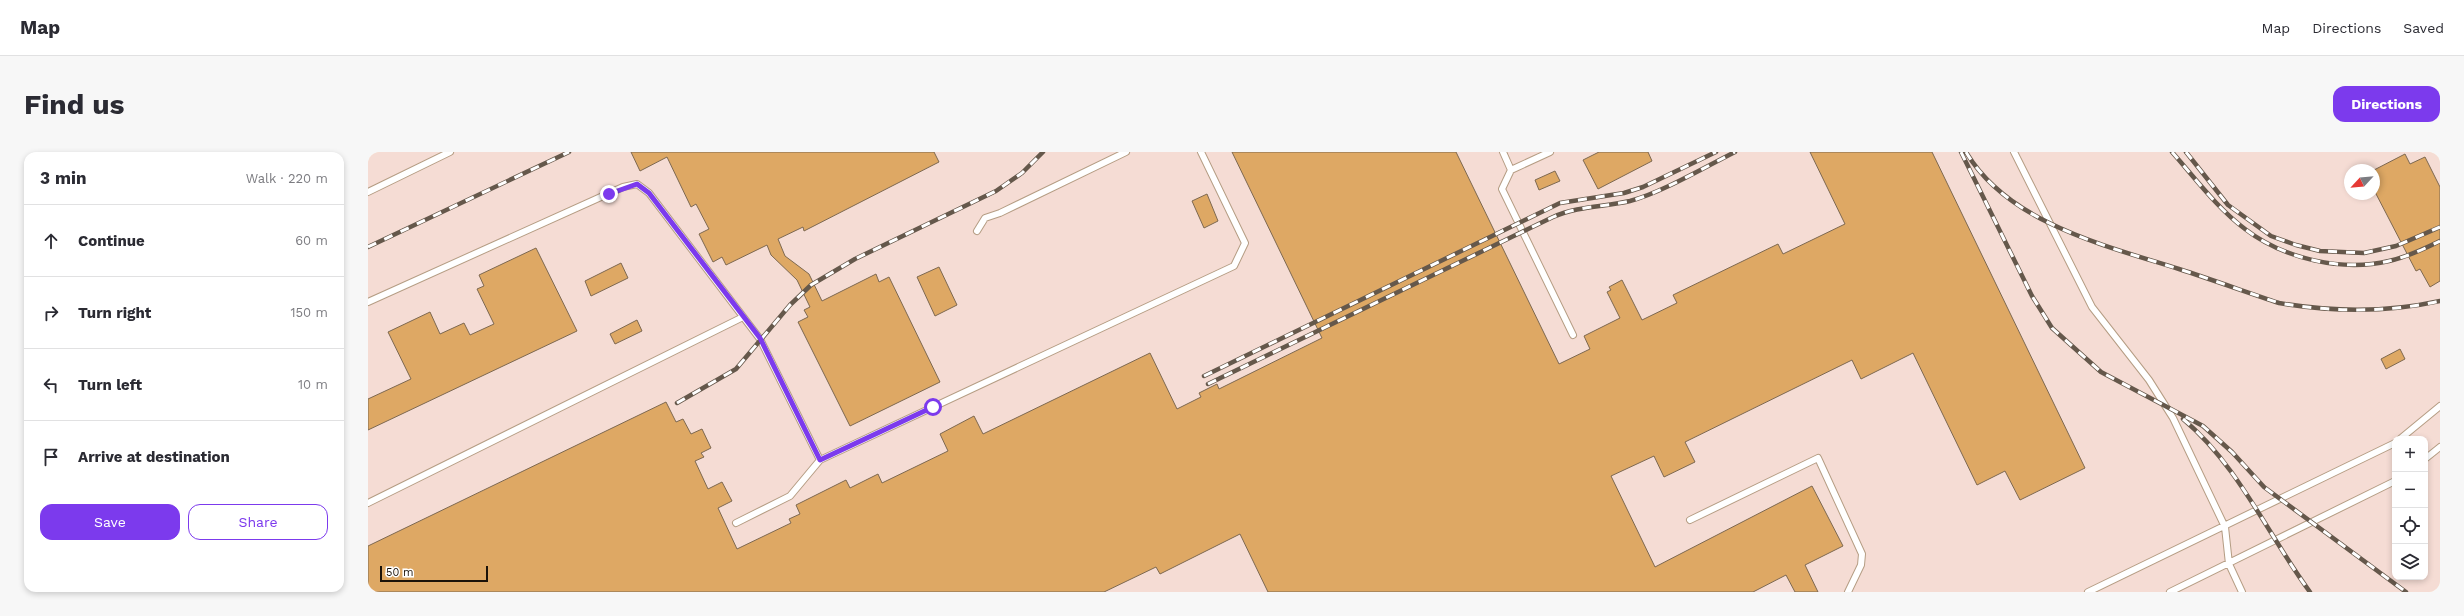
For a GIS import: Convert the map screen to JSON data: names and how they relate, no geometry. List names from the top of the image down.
{
  "scale_bar": "50 m",
  "north": "bottom left",
  "page": {
    "header": "Map",
    "nav": ["Map", "Directions", "Saved"],
    "buttons": [
      "Directions",
      ["Save", "Share"]
    ],
    "title": "Find us",
    "heading": ["3 min", "Walk · 220 m"],
    "list": [
      ["Continue", "60 m"],
      ["Turn right", "150 m"],
      ["Turn left", "10 m"],
      "Arrive at destination"
    ],
    "map_buttons": ["+", "−"],
    "scale": "50 m"
  }
}
